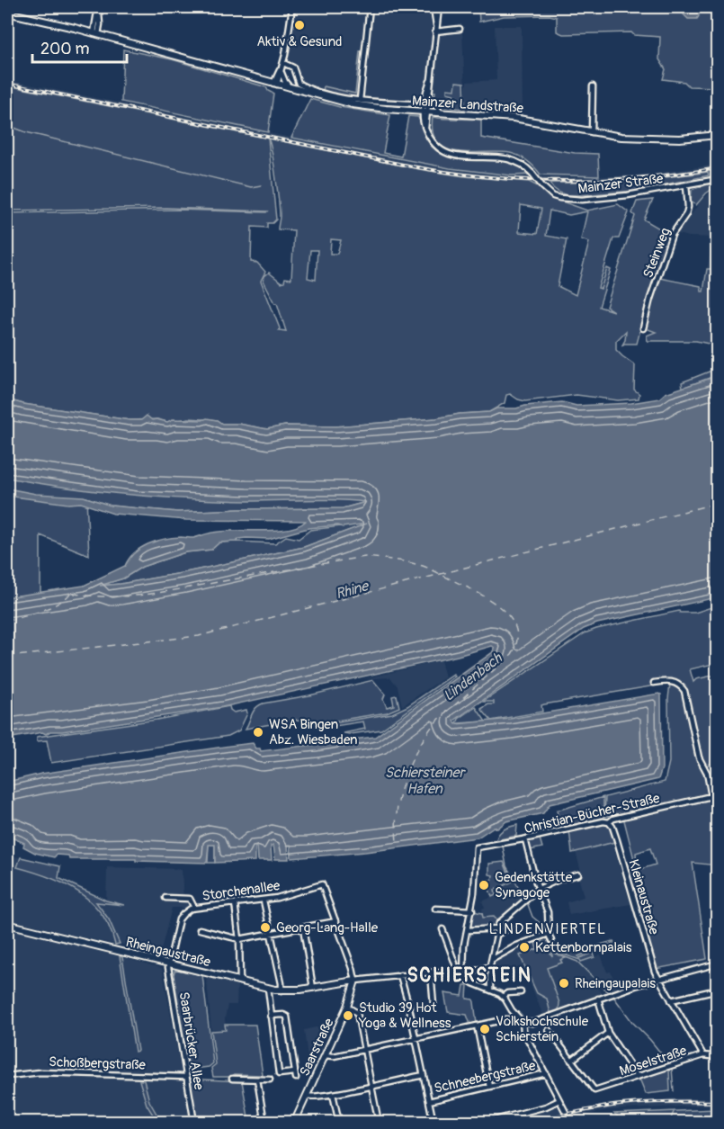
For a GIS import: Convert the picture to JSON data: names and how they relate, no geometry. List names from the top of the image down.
{
  "streets": {
    "main road": ["Mainzer Landstraße", "Rheingaustraße", "Saarstraße"],
    "street": [
      "Mainzer Straße",
      "Steinweg",
      "Christian-Bücher-Straße",
      "Storchenallee",
      "Kleinaustraße",
      "Saarbrücker Allee",
      "Moselstraße",
      "Schoßbergstraße",
      "Schneebergstraße"
    ]
  },
  "crossings": [
    ["Mainzer Straße", "Steinweg"],
    ["Christian-Bücher-Straße", "Kleinaustraße"],
    ["Storchenallee", "Rheingaustraße"],
    ["Storchenallee", "Saarbrücker Allee"],
    ["Kleinaustraße", "Moselstraße"],
    ["Rheingaustraße", "Saarbrücker Allee"],
    ["Rheingaustraße", "Saarstraße"],
    ["Saarbrücker Allee", "Schoßbergstraße"]
  ],
  "districts": ["LINDENVIERTEL", "SCHIERSTEIN"],
  "water": ["Rhine", "Lindenbach", "Schiersteiner Hafen"],
  "places": [
    "Aktiv & Gesund",
    "WSA Bingen Abz. Wiesbaden",
    "Gedenkstätte Synagoge",
    "Georg-Lang-Halle",
    "Kettenbornpalais",
    "Rheingaupalais",
    "Studio 39 Hot Yoga & Wellness",
    "Volkshochschule Schierstein"
  ],
  "scale_bar": "200 m"
}
